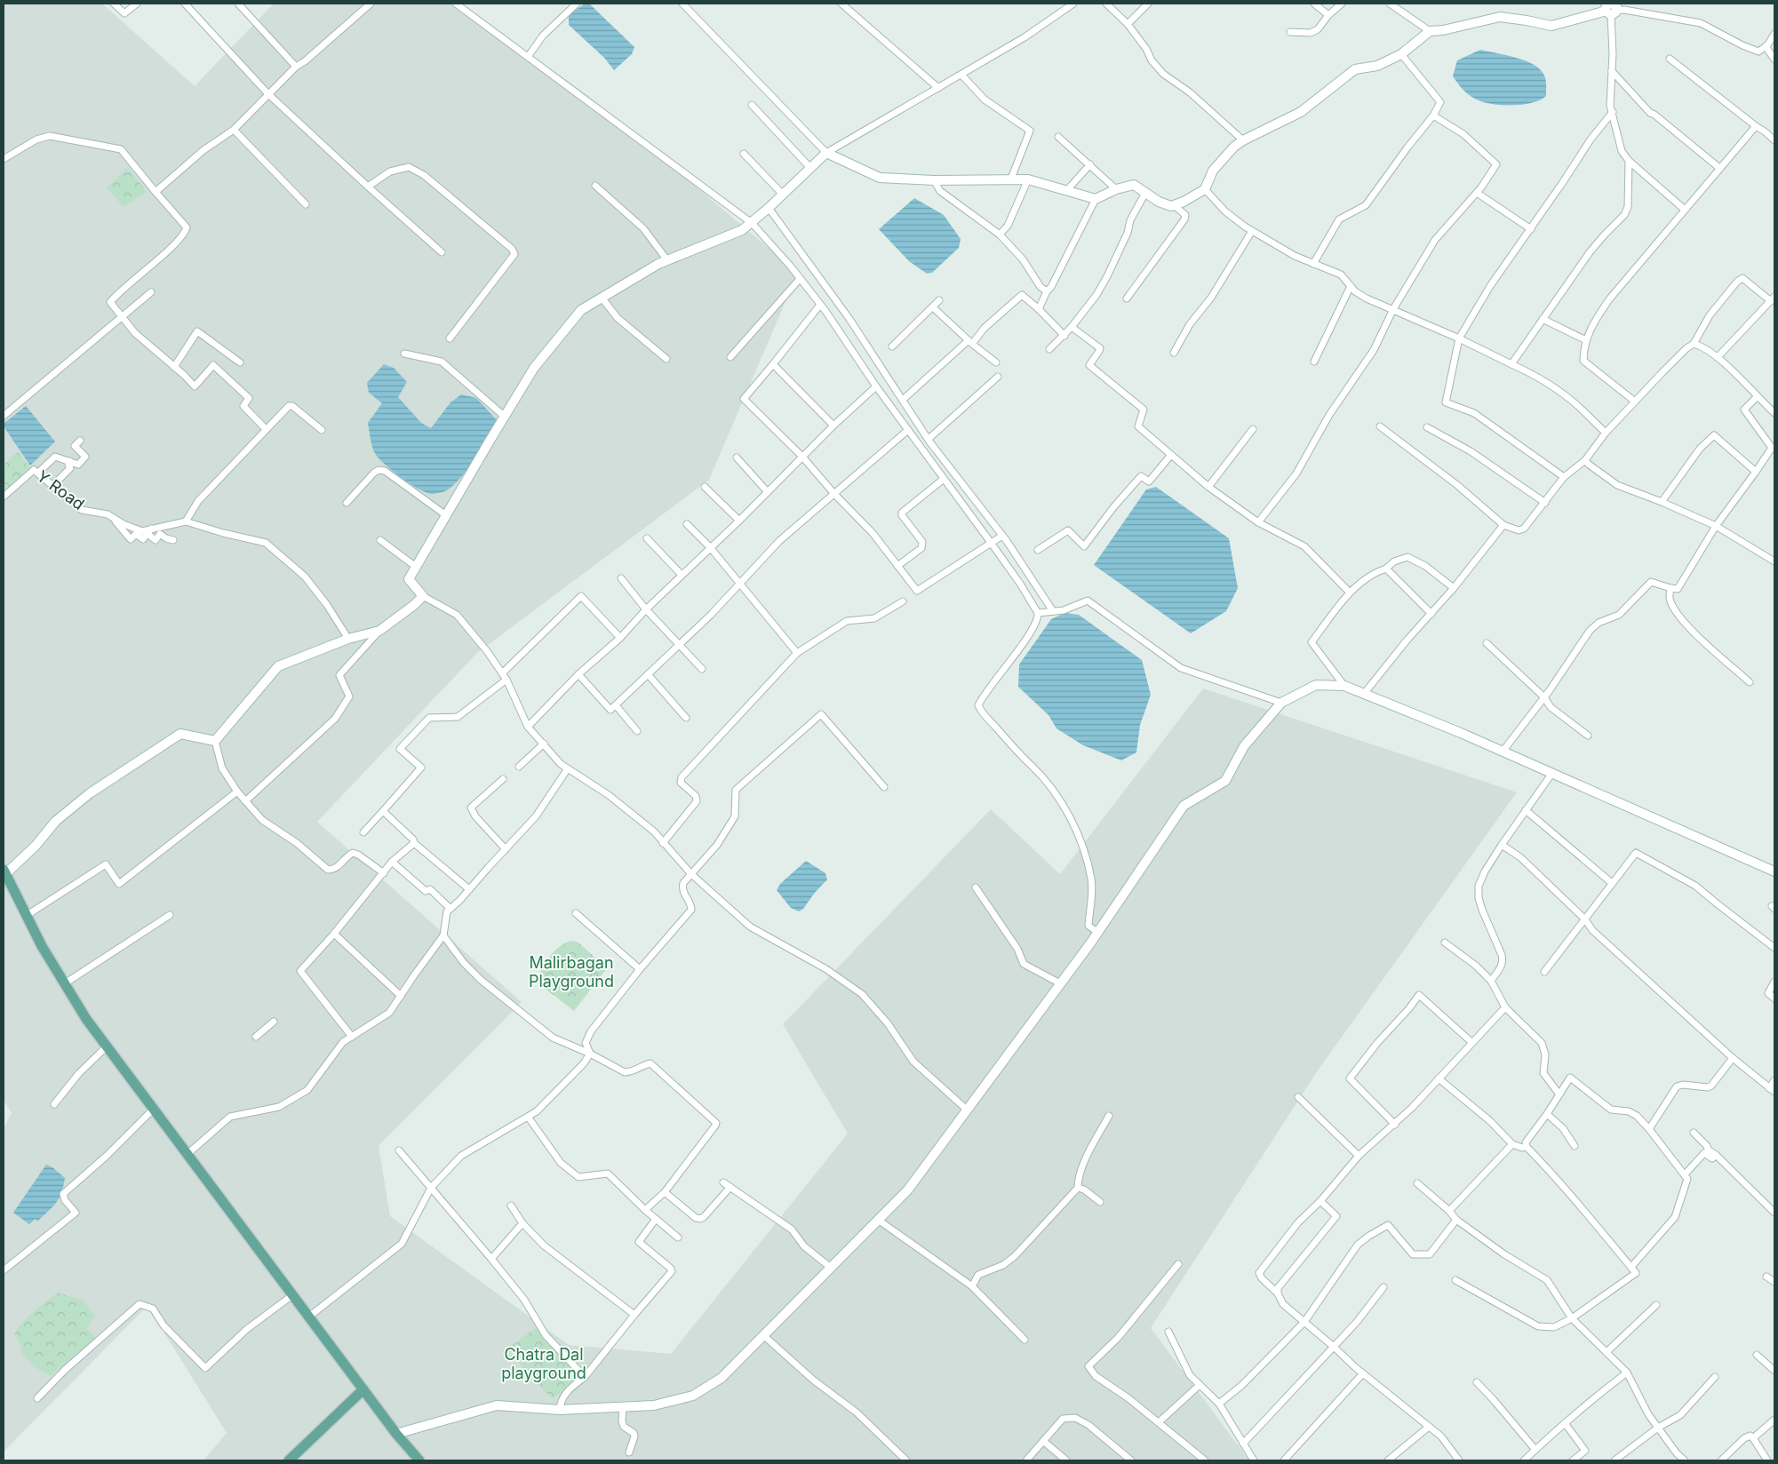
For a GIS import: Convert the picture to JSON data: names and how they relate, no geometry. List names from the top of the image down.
{
  "streets": {
    "street": ["Y Road"]
  },
  "parks": ["Malirbagan Playground", "Chatra Dal playground"]
}
